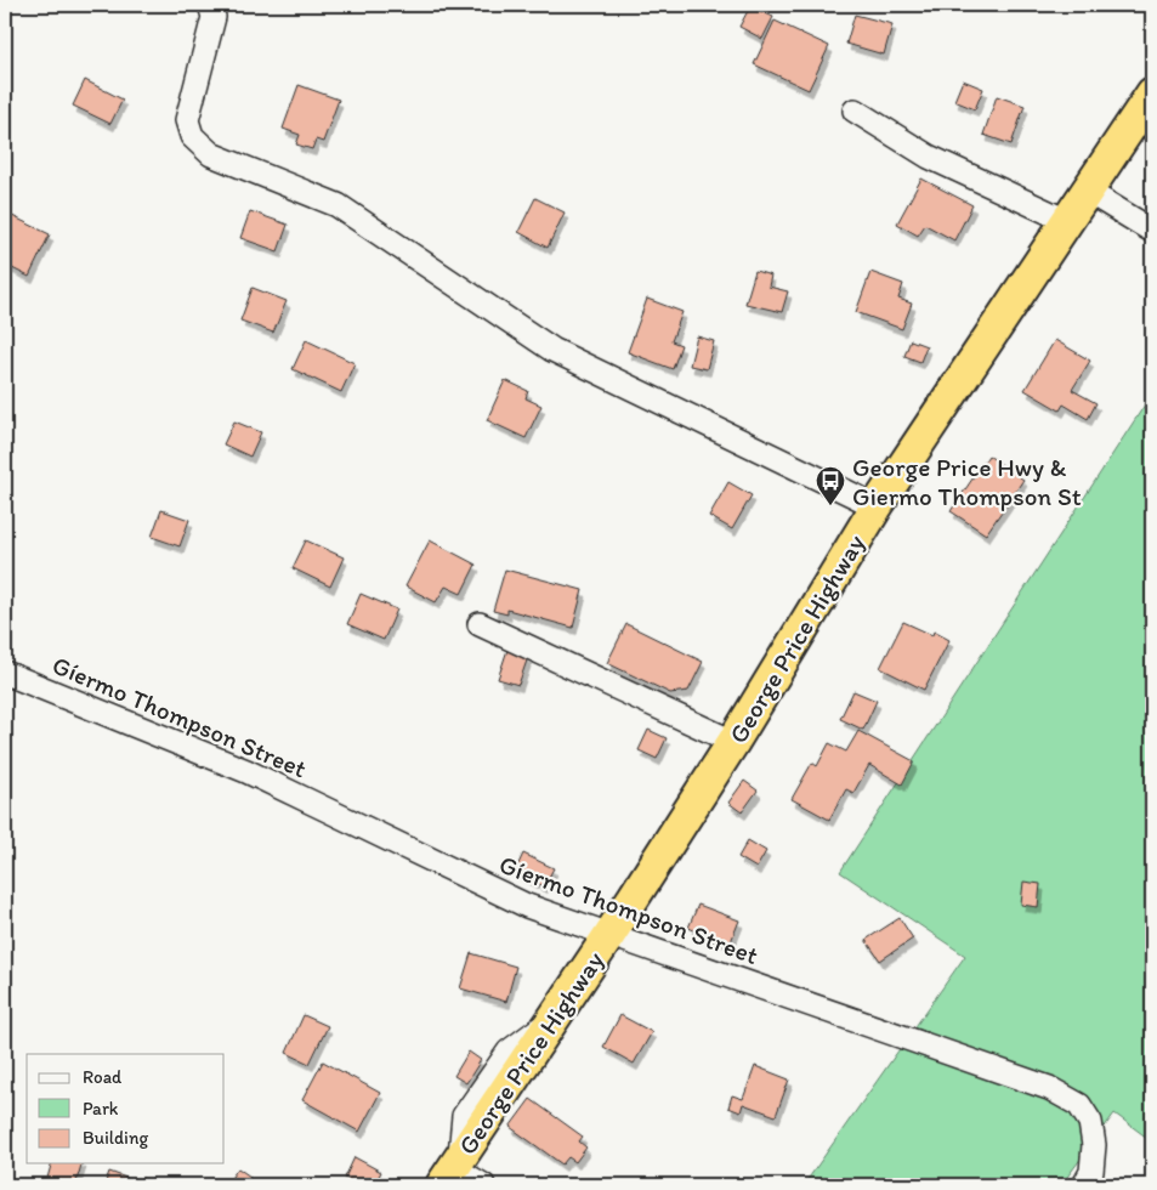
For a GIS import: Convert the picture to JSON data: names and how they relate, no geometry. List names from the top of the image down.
{
  "streets": {
    "highway": ["George Price Highway"],
    "street": ["Gíermo Thompson Street"]
  },
  "crossings": [
    ["George Price Highway", "Gíermo Thompson Street"]
  ],
  "places": {
    "bus stop": ["George Price Hwy & Giermo Thompson St"]
  },
  "legend": ["Road", "Park", "Building"]
}
